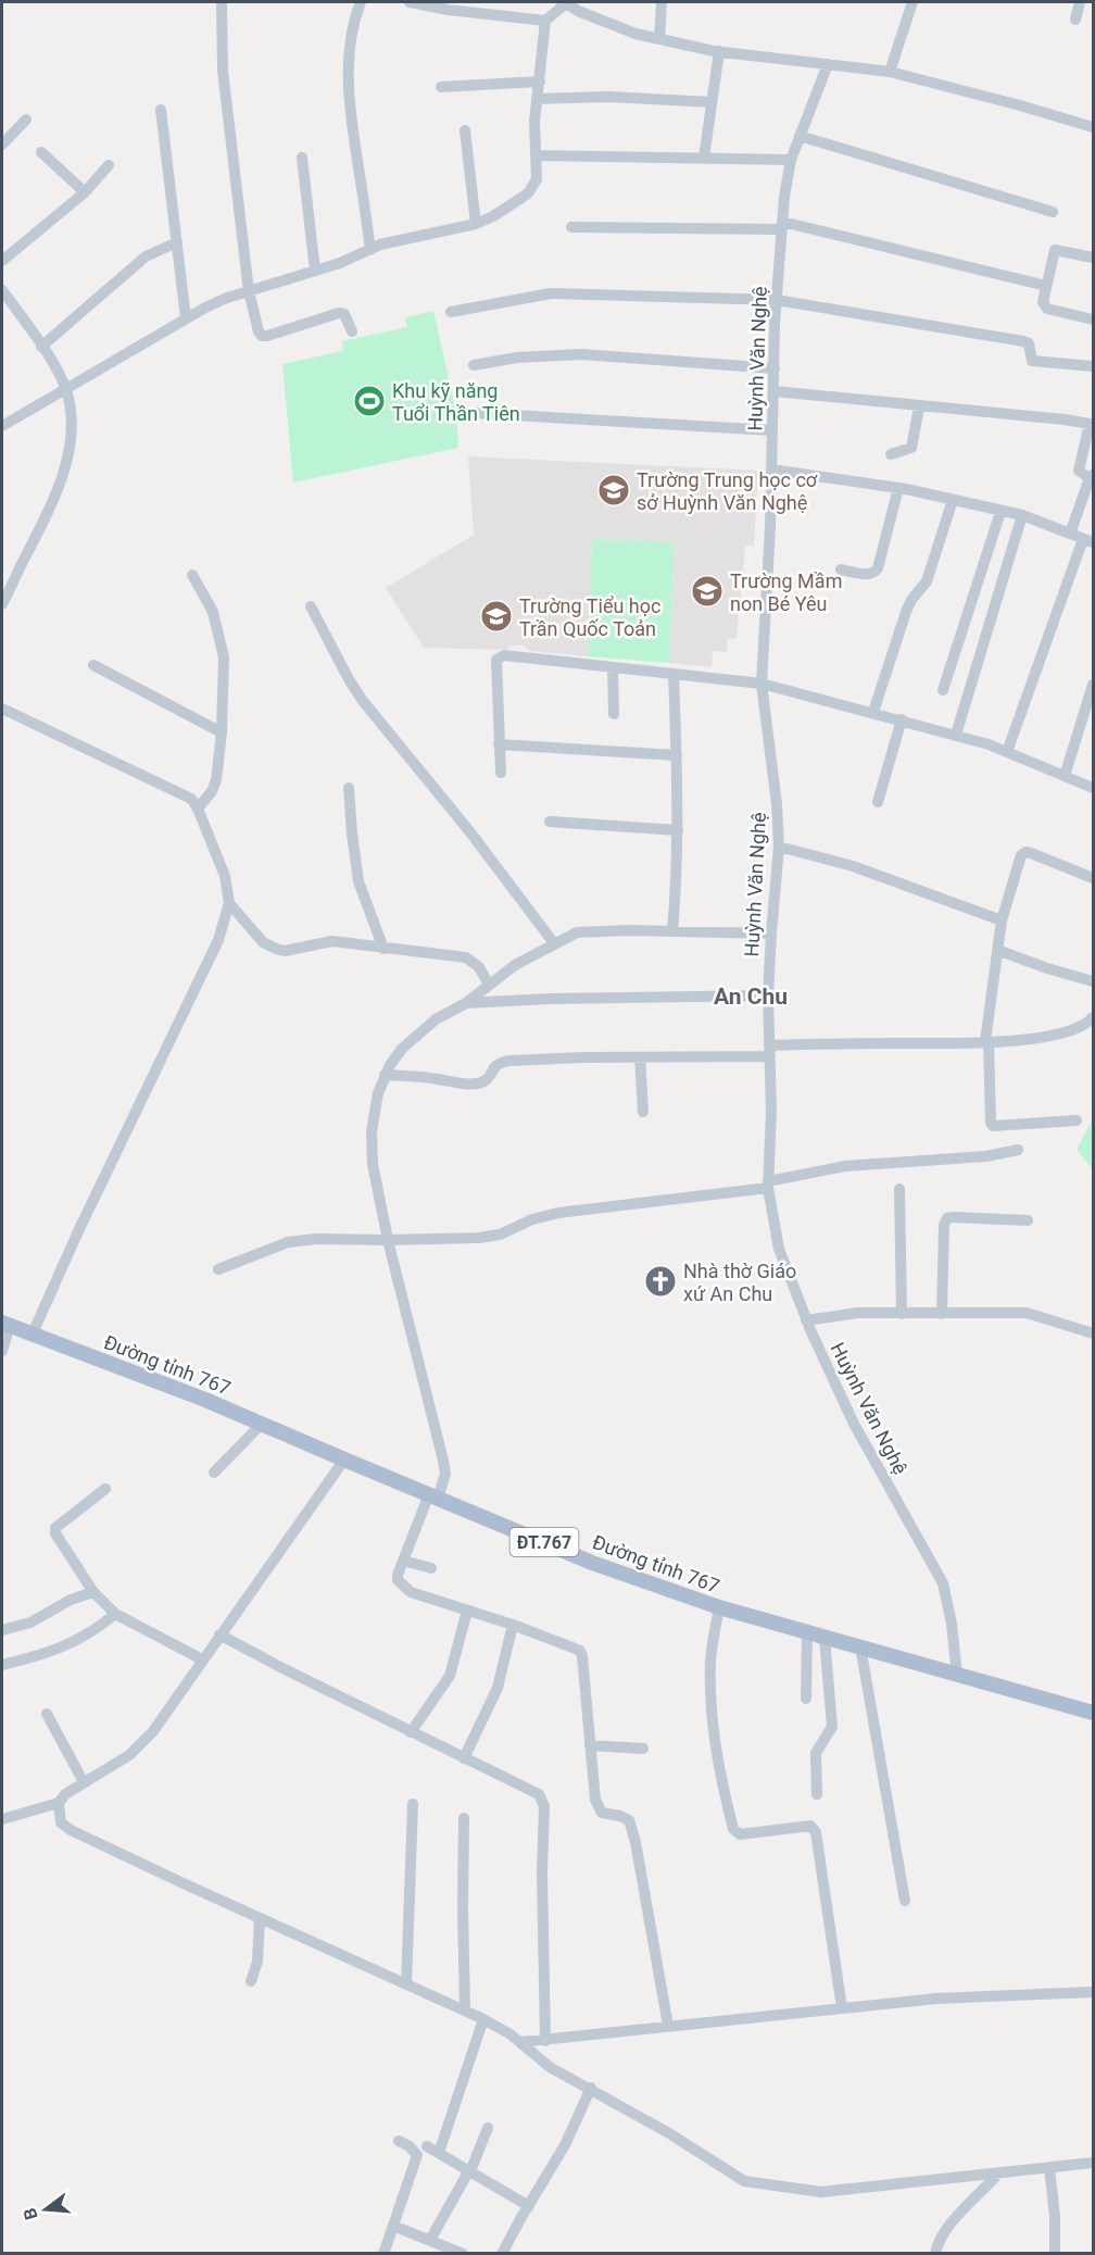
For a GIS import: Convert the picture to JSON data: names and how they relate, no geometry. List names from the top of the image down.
{
  "streets": {
    "main road": ["Đường tỉnh 767", "ĐT.767"],
    "street": ["Huỳnh Văn Nghệ"]
  },
  "crossings": [
    ["Huỳnh Văn Nghệ", "Đường tỉnh 767"]
  ],
  "districts": ["An Chu"],
  "places": {
    "sports": ["Khu kỹ năng Tuổi Thần Tiên"],
    "school or university": ["Trường Trung học cơ sở Huỳnh Văn Nghệ", "Trường Mầm non Bé Yêu", "Trường Tiểu học Trần Quốc Toản"],
    "church": ["Nhà thờ Giáo xứ An Chu"]
  },
  "north": "left"
}
